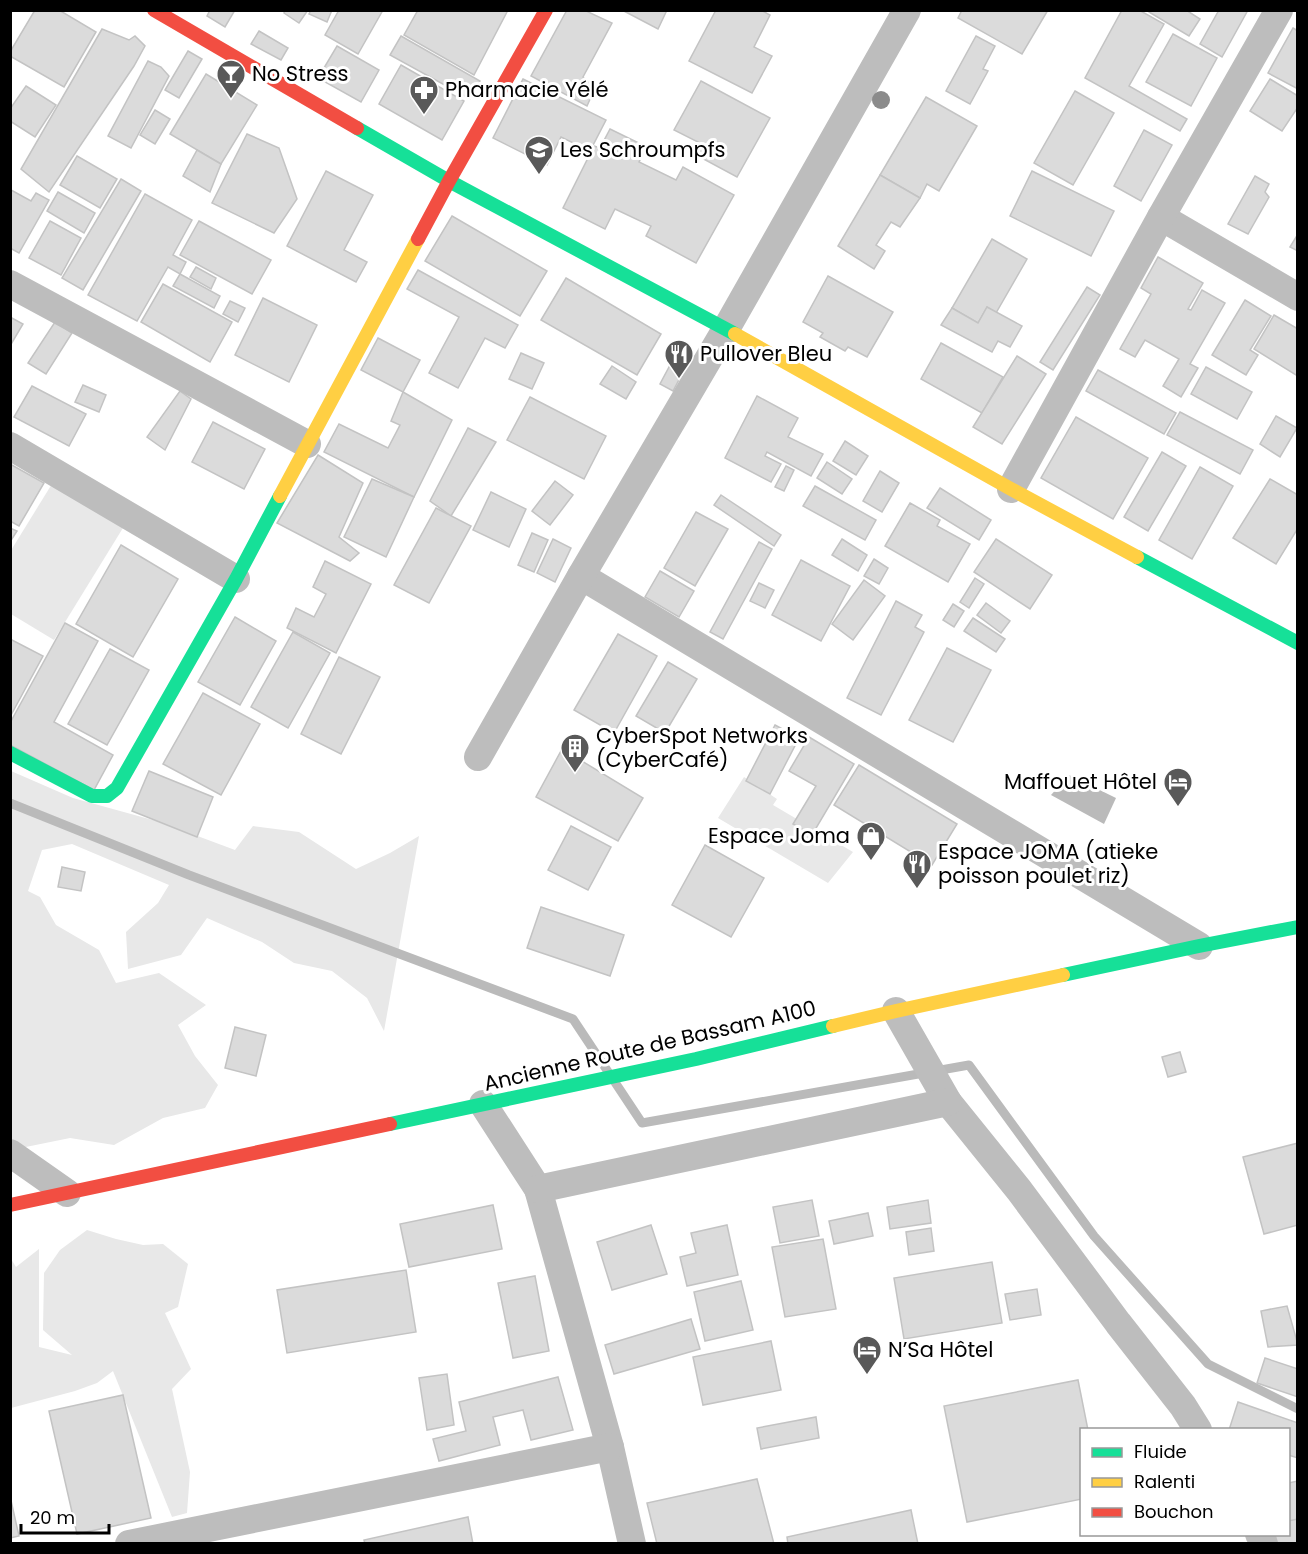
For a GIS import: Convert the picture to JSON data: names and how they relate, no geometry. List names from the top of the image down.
{
  "streets": {
    "street": ["Ancienne Route de Bassam A100"]
  },
  "places": {
    "bar": ["No Stress"],
    "pharmacy": ["Pharmacie Yélé"],
    "school or university": ["Les Schroumpfs"],
    "restaurant": ["Pullover Bleu", "Espace JOMA (atieke poisson poulet riz)"],
    "building": ["CyberSpot Networks (CyberCafé)"],
    "hotel": ["Maffouet Hôtel", "N’Sa Hôtel"],
    "shop": ["Espace Joma"]
  },
  "legend": ["Fluide", "Ralenti", "Bouchon"],
  "scale_bar": "20 m"
}
